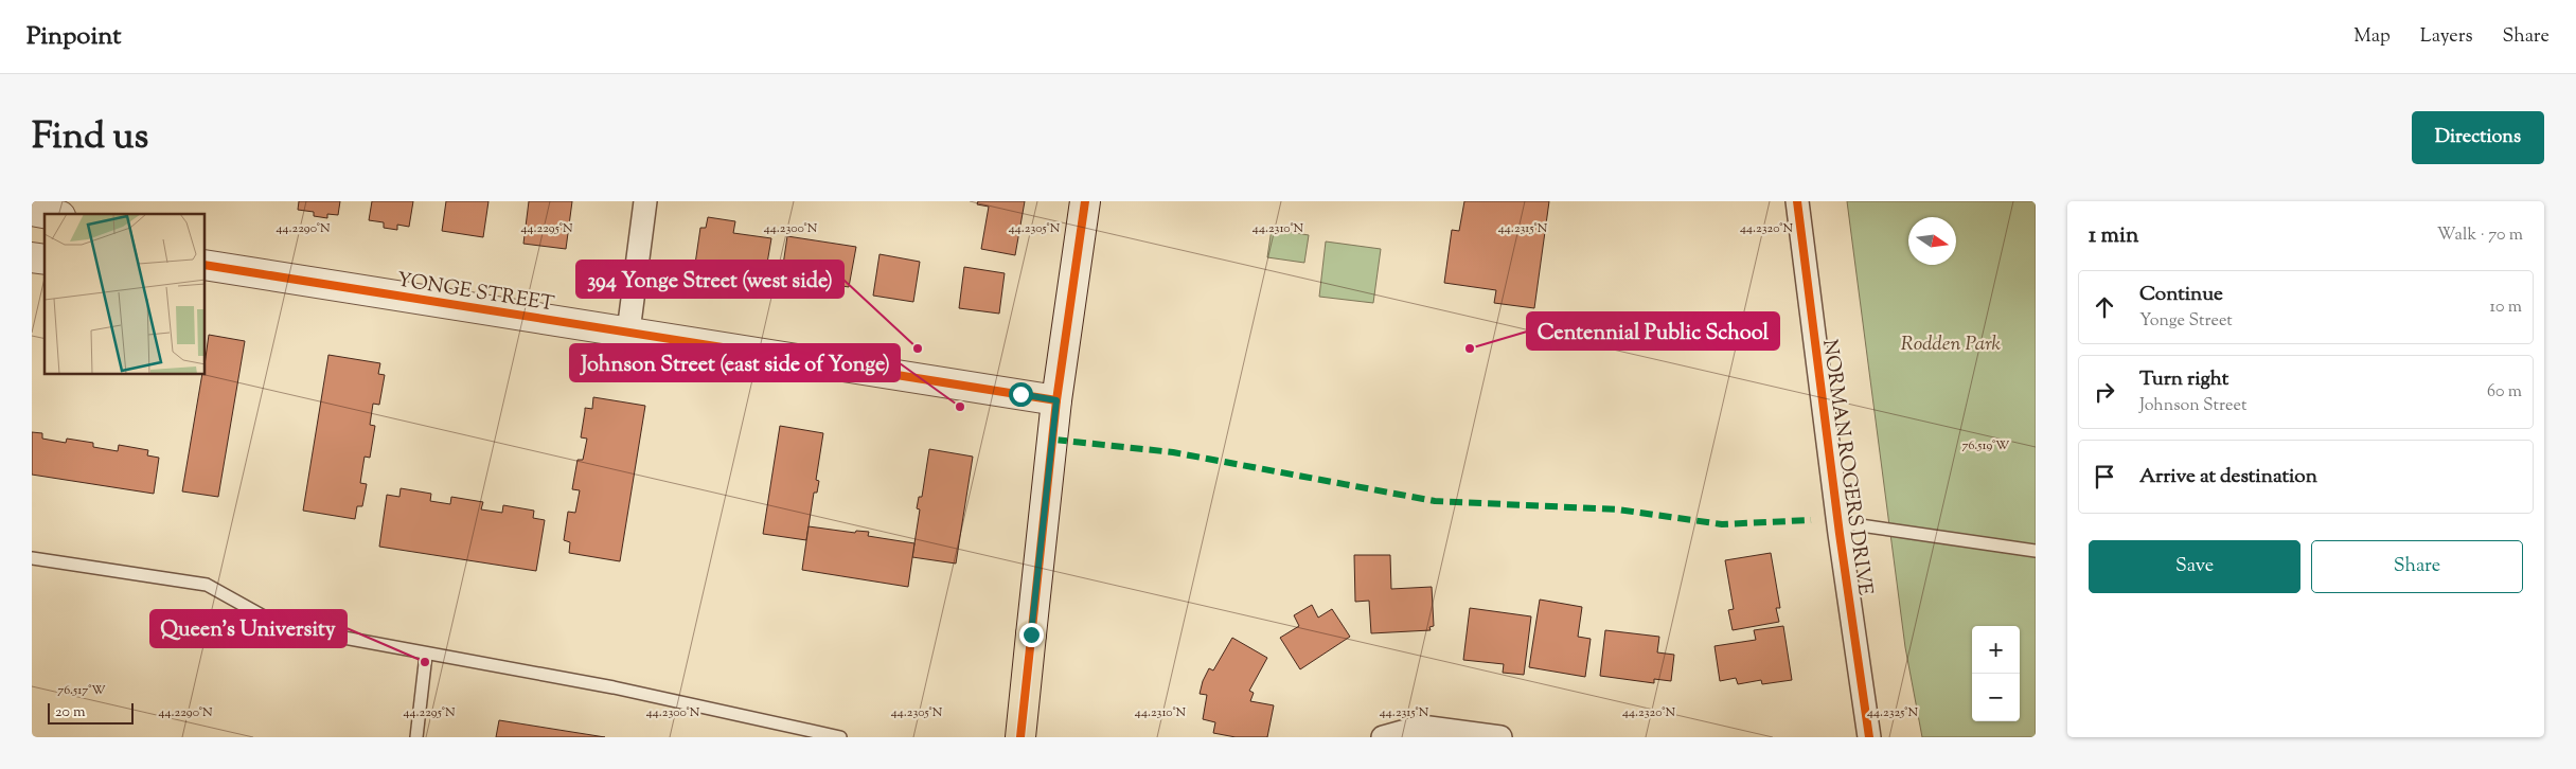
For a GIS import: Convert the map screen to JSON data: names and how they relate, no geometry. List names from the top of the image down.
{
  "streets": {
    "street": ["YONGE STREET", "NORMAN ROGERS DRIVE"]
  },
  "parks": ["Rodden Park"],
  "places": [
    "394 Yonge Street (west side)",
    "Centennial Public School",
    "Johnson Street (east side of Yonge)",
    "Queen's University"
  ],
  "scale_bar": "20 m",
  "north": "right",
  "page": {
    "header": "Pinpoint",
    "nav": ["Map", "Layers", "Share"],
    "title": "Find us",
    "buttons": [
      "Directions",
      ["Save", "Share"]
    ],
    "heading": ["1 min", "Walk · 70 m"],
    "list": [
      ["Continue", "Yonge Street", "10 m"],
      ["Turn right", "Johnson Street", "60 m"],
      "Arrive at destination"
    ],
    "map_buttons": ["+", "−"],
    "scale": "20 m"
  },
  "coordinates": [
    "44.2290°N",
    "44.2295°N",
    "44.2300°N",
    "44.2305°N",
    "44.2310°N",
    "44.2315°N",
    "44.2320°N",
    "76.519°W",
    "76.517°W",
    "44.2325°N"
  ]
}
